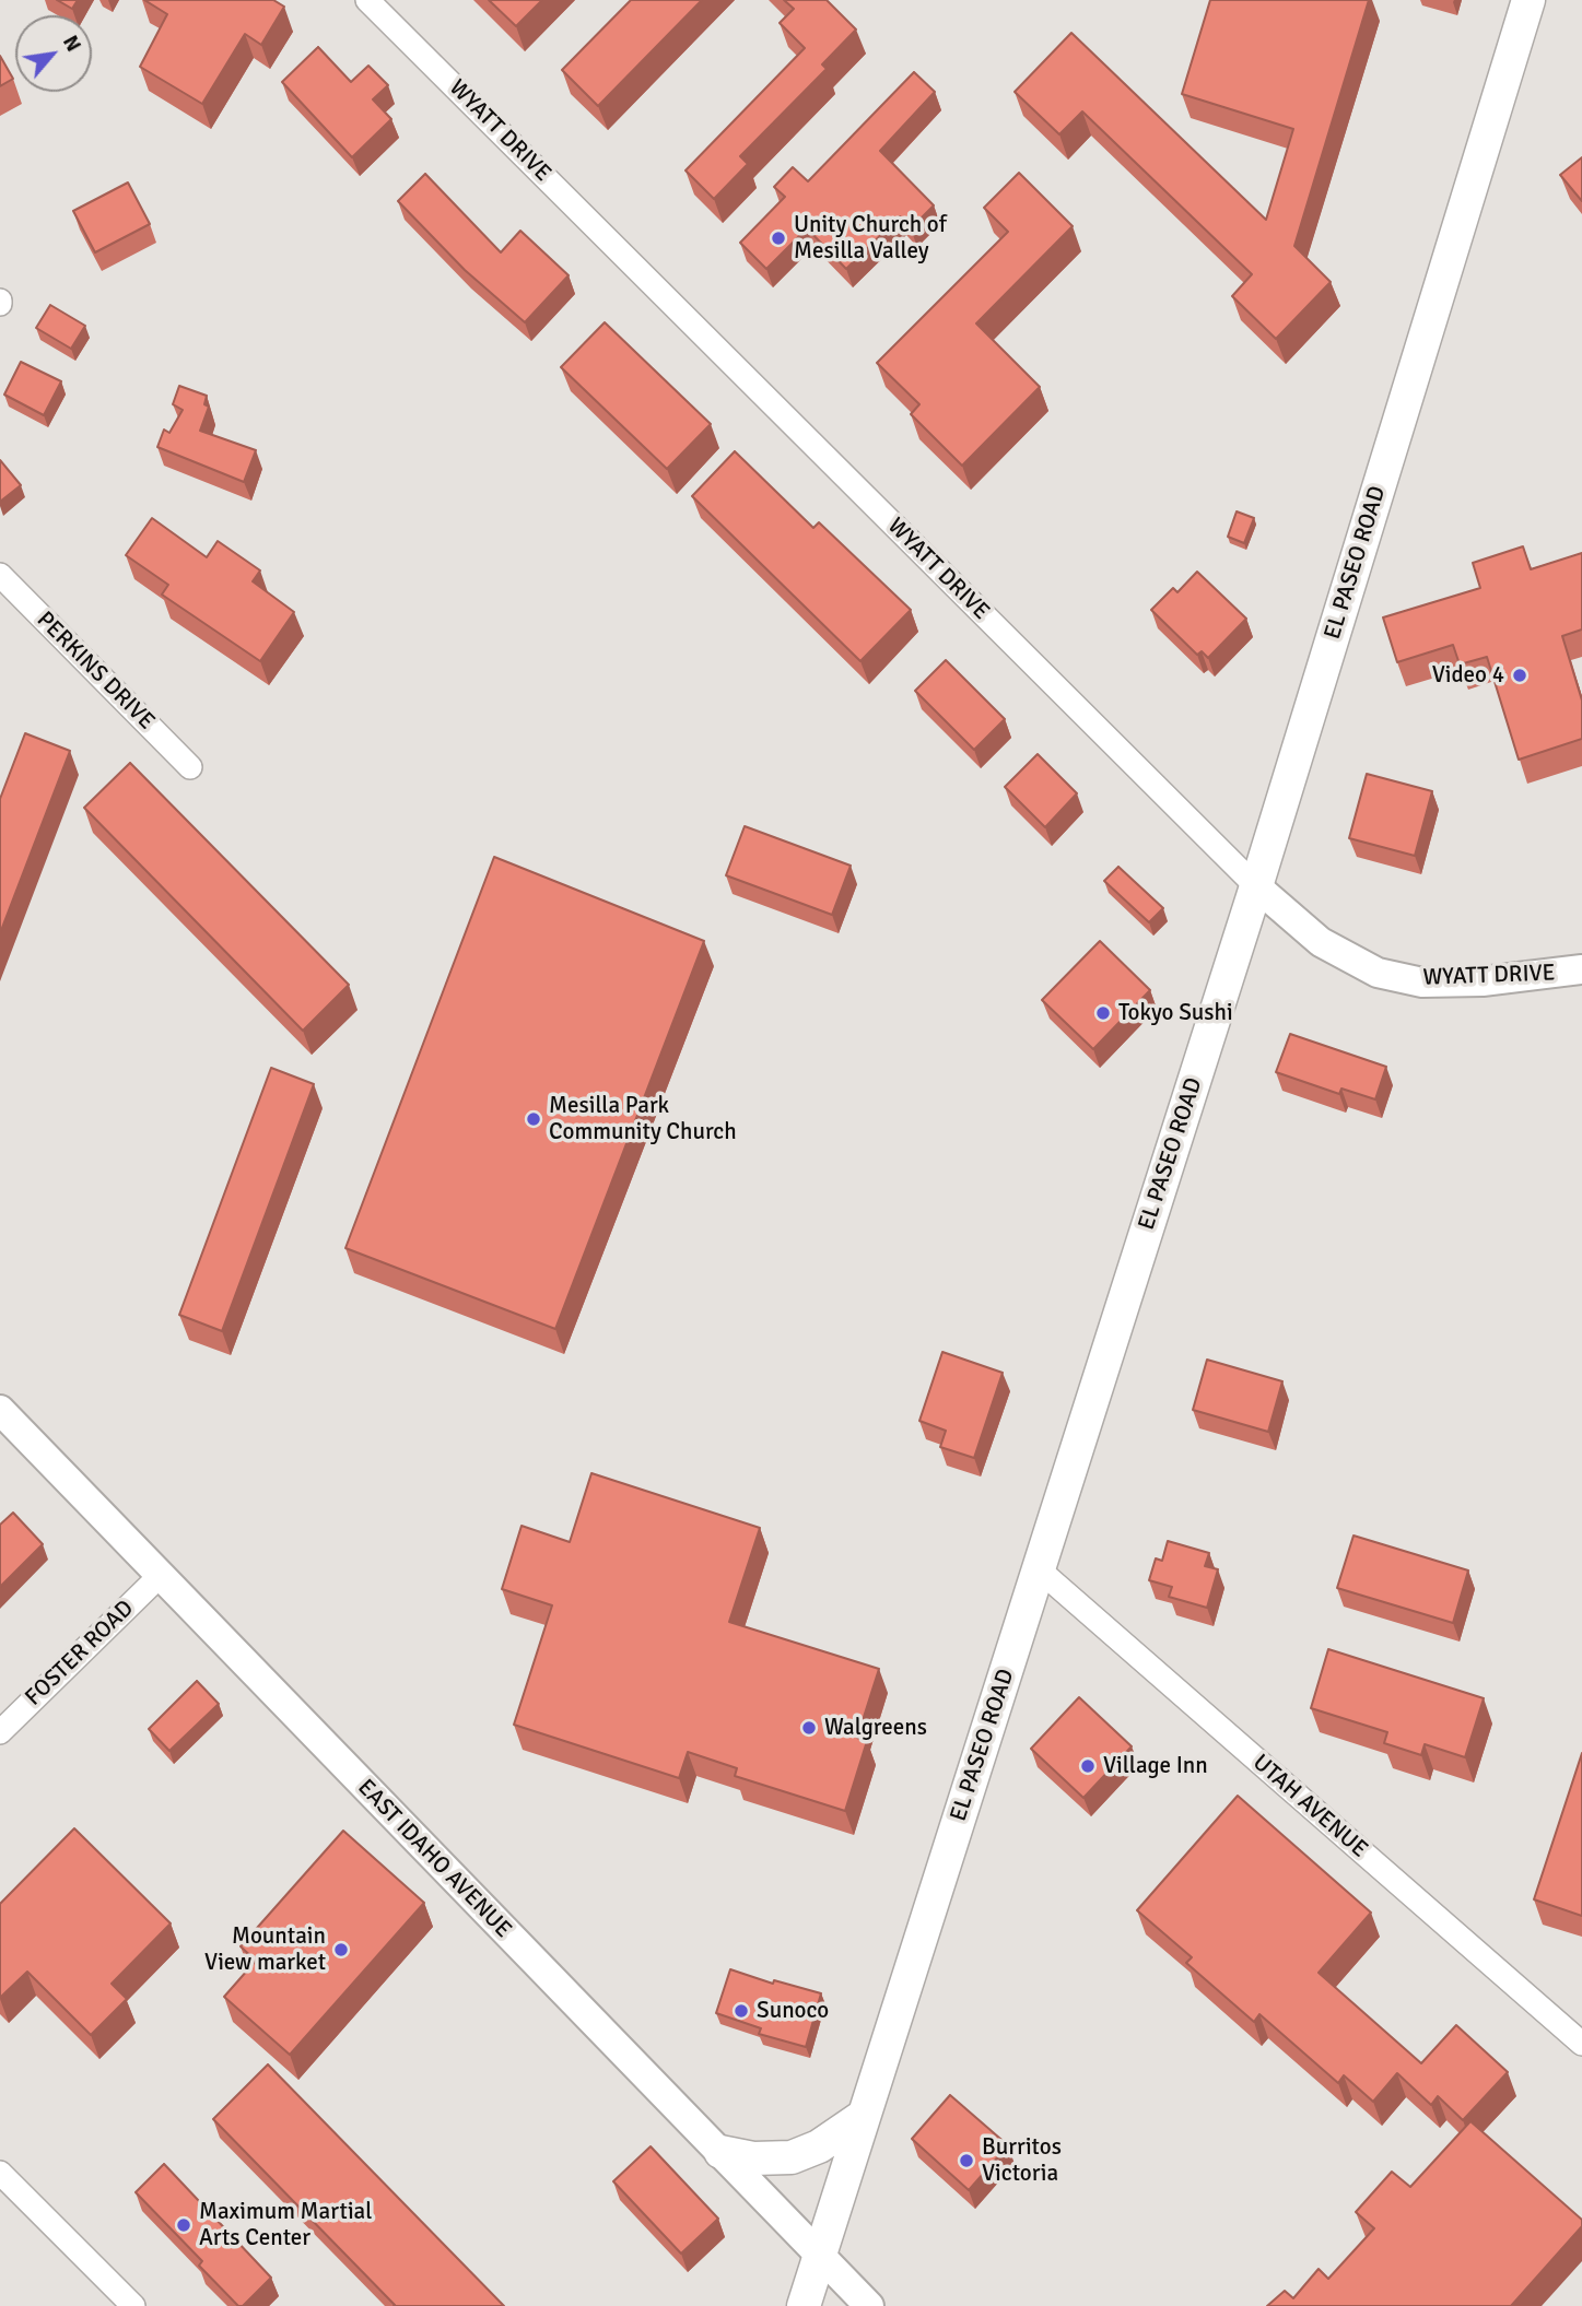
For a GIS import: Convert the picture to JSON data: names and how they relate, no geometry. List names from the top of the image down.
{
  "streets": {
    "main road": ["EL PASEO ROAD"],
    "street": [
      "WYATT DRIVE",
      "PERKINS DRIVE",
      "FOSTER ROAD",
      "UTAH AVENUE",
      "EAST IDAHO AVENUE"
    ]
  },
  "crossings": [
    ["WYATT DRIVE", "EL PASEO ROAD"],
    ["EL PASEO ROAD", "UTAH AVENUE"],
    ["EL PASEO ROAD", "EAST IDAHO AVENUE"],
    ["FOSTER ROAD", "EAST IDAHO AVENUE"]
  ],
  "places": [
    "Unity Church of Mesilla Valley",
    "Video 4",
    "Tokyo Sushi",
    "Mesilla Park Community Church",
    "Walgreens",
    "Village Inn",
    "Mountain View market",
    "Sunoco",
    "Burritos Victoria",
    "Maximum Martial Arts Center"
  ],
  "north": "top right"
}
